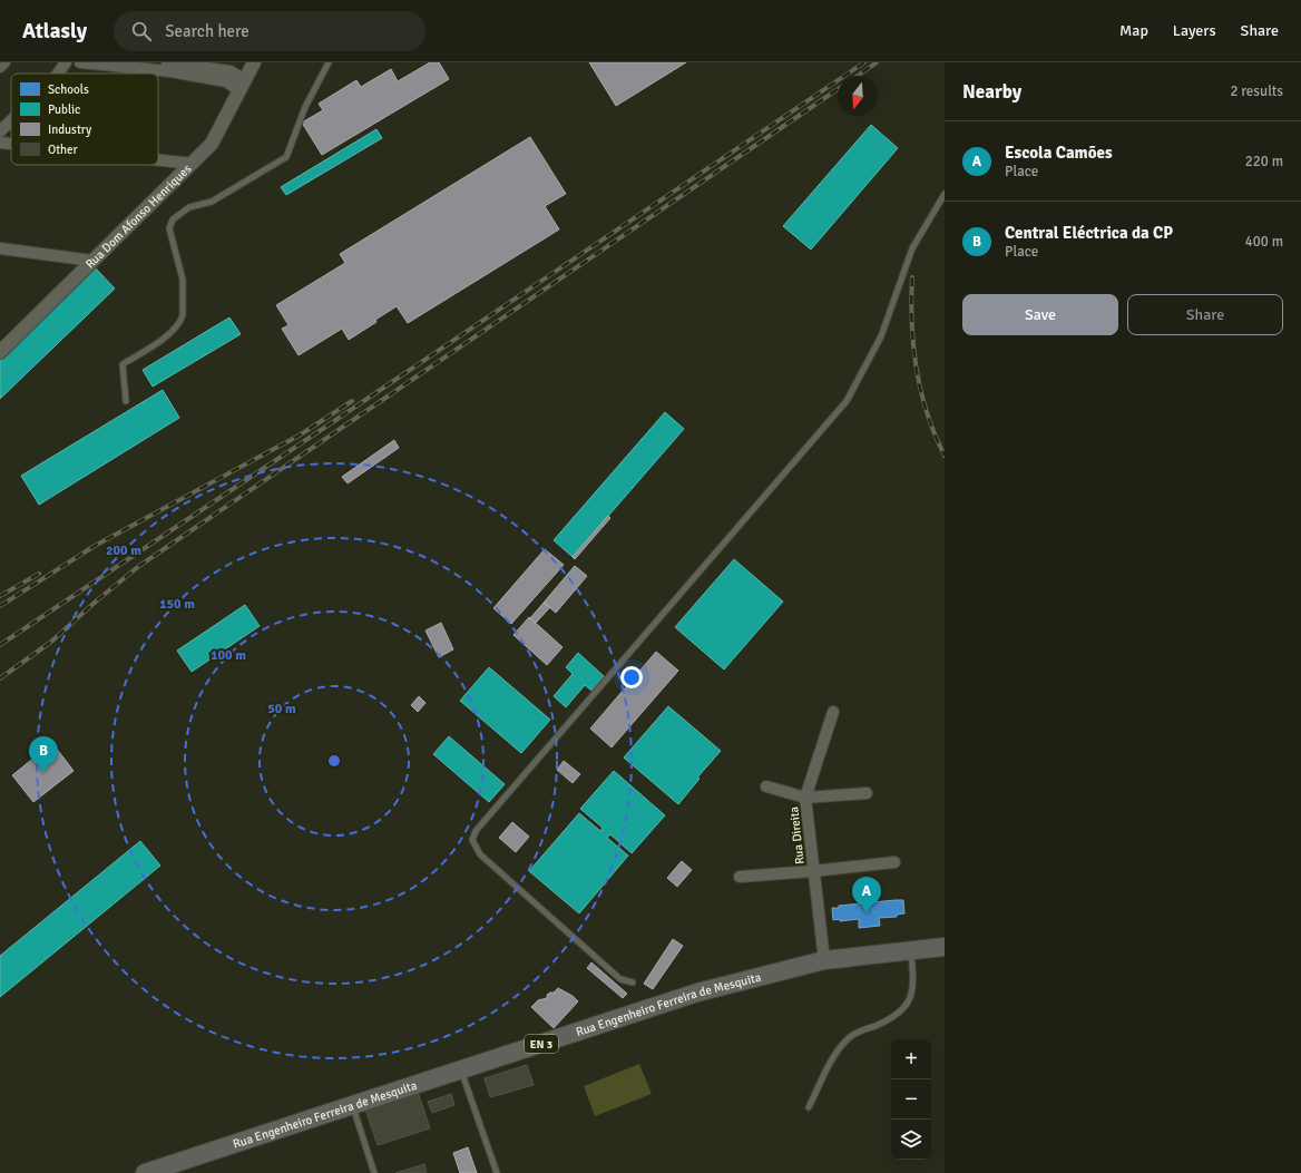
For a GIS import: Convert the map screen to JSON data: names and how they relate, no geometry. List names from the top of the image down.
{
  "streets": {
    "main road": ["Rua Engenheiro Ferreira de Mesquita", "EN 3"],
    "street": ["Rua Dom Afonso Henriques", "Rua Direita"]
  },
  "crossings": [
    ["Rua Direita", "Rua Engenheiro Ferreira de Mesquita"]
  ],
  "legend": [
    "Schools",
    "Public",
    "Industry",
    "Other"
  ],
  "north": "bottom",
  "page": {
    "header": "Atlasly",
    "search": "Search here",
    "nav": ["Map", "Layers", "Share"],
    "heading": ["Nearby", "2 results"],
    "list": [
      {
        "mark": "A",
        "name": "Escola Camões",
        "note": "Place",
        "value": "220 m"
      },
      {
        "mark": "B",
        "name": "Central Eléctrica da CP",
        "note": "Place",
        "value": "400 m"
      }
    ],
    "buttons": ["Save", "Share"],
    "pins": ["B", "A"],
    "map_buttons": ["+", "−"]
  },
  "rings": [
    "200 m",
    "150 m",
    "100 m",
    "50 m"
  ]
}
